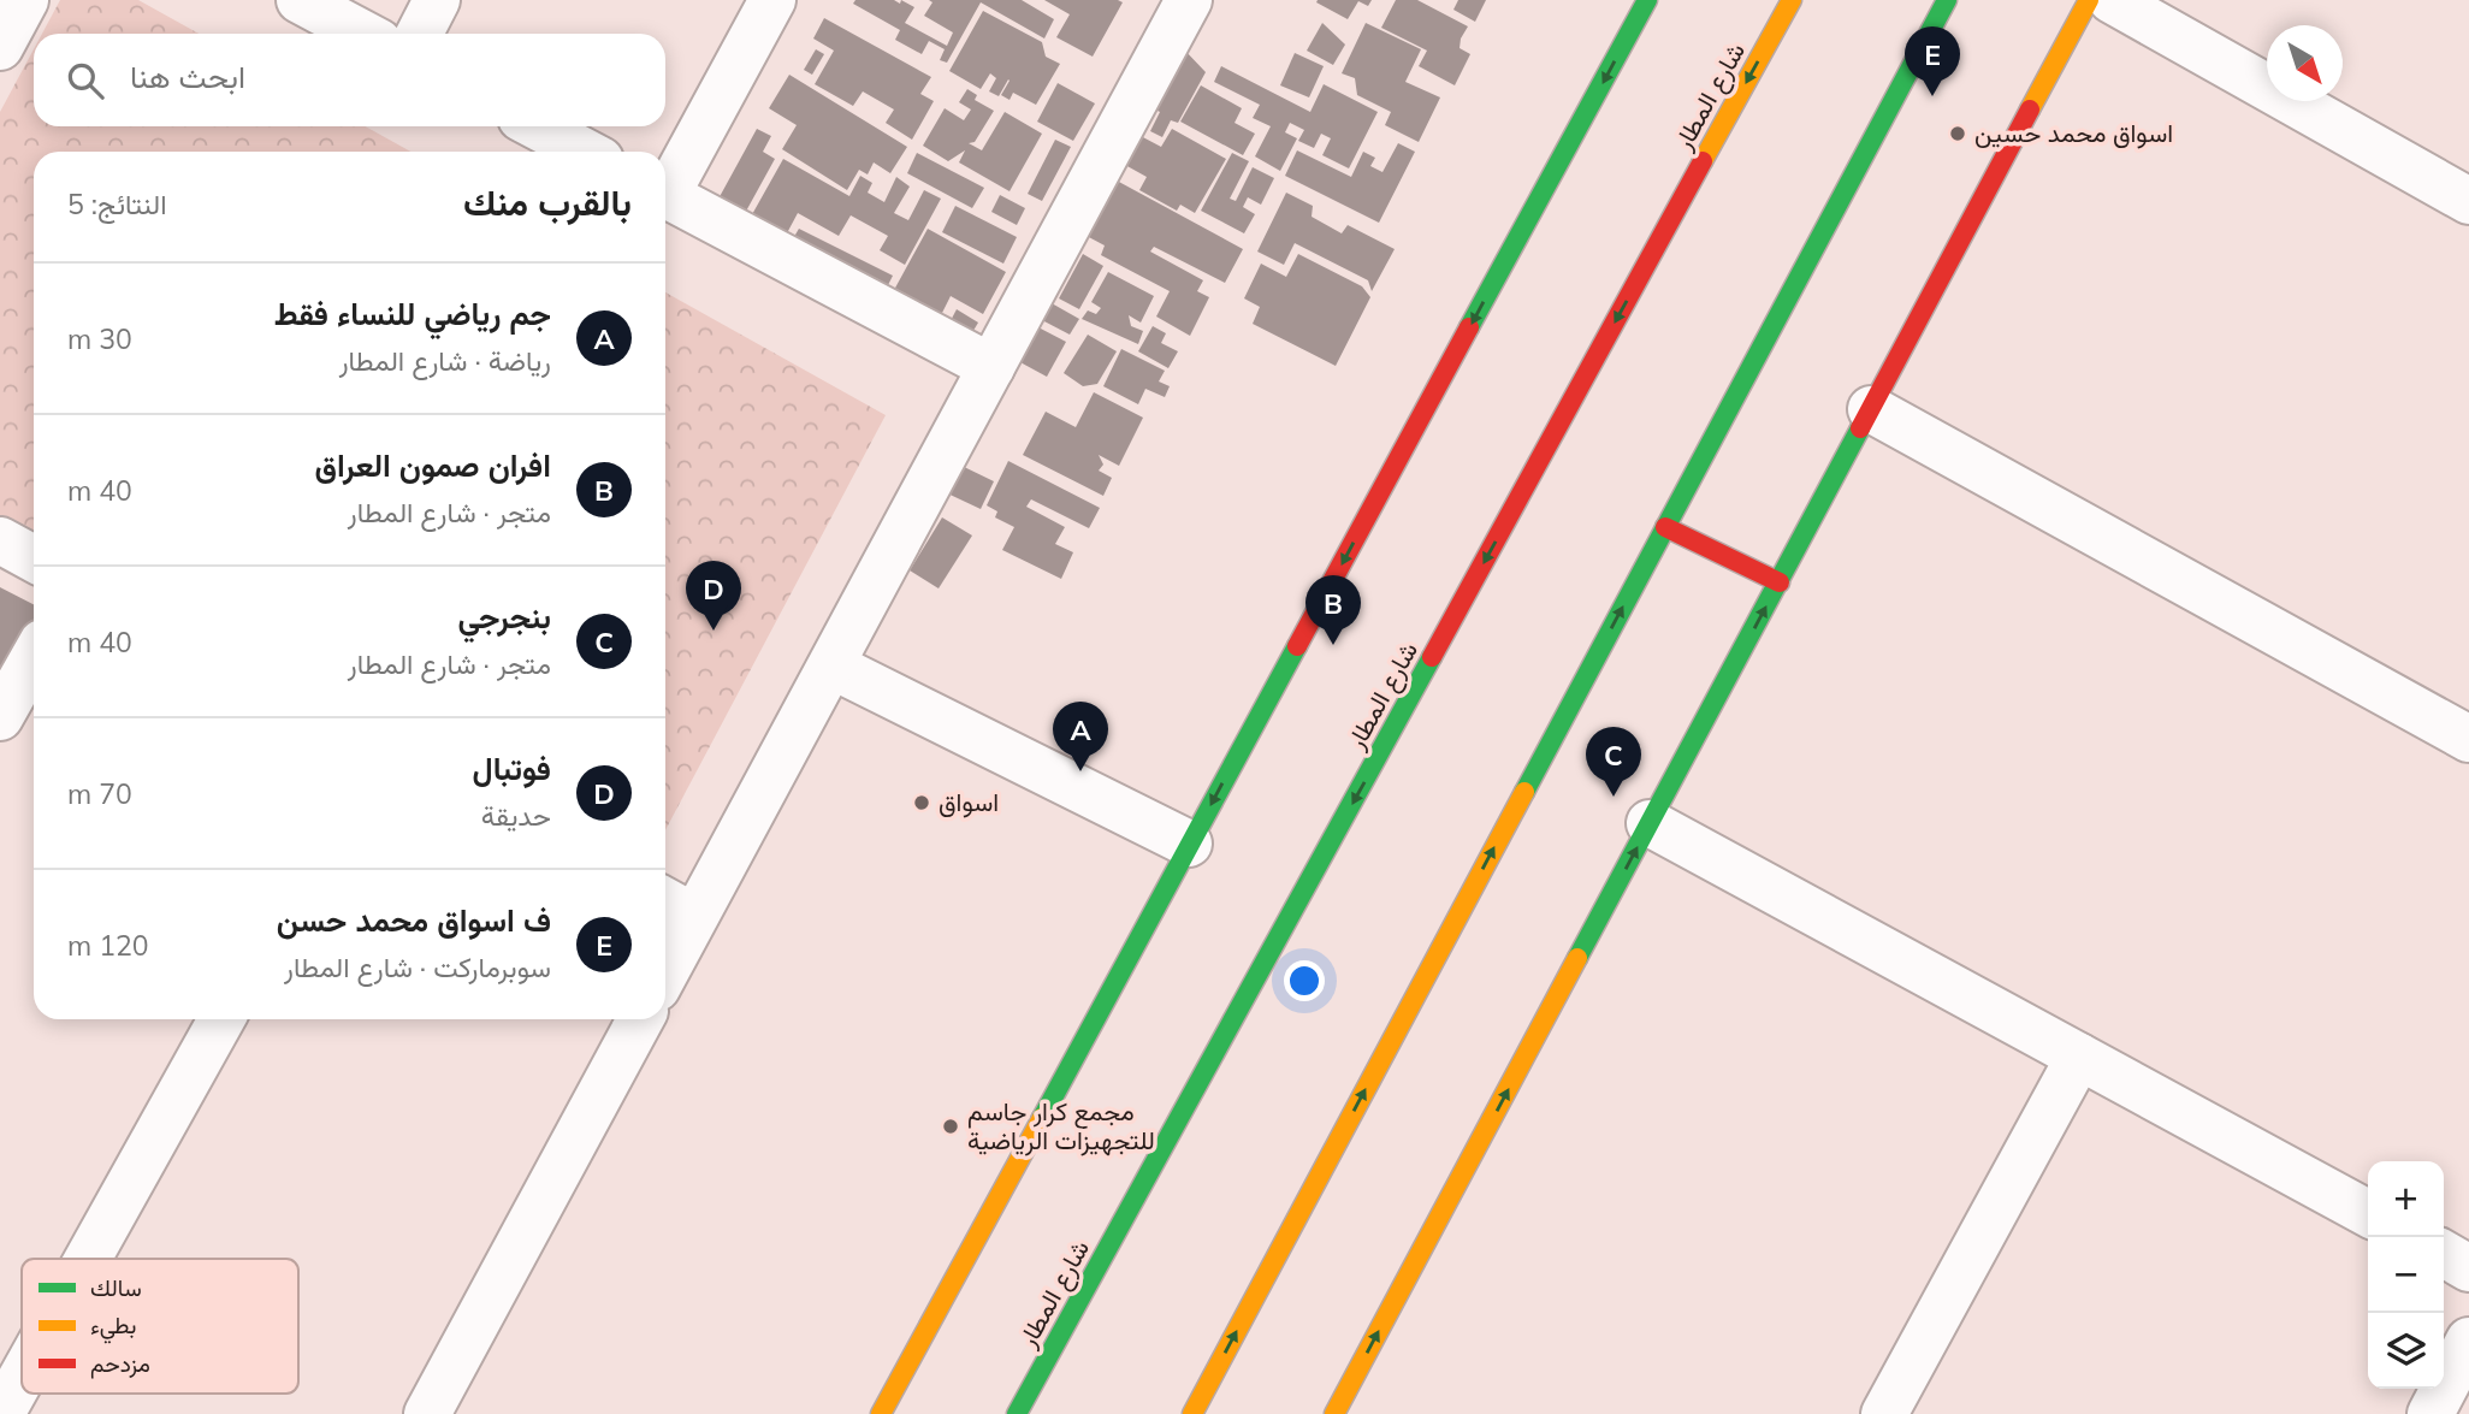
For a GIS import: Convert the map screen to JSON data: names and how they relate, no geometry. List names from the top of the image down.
{
  "streets": {
    "main road": ["شارع المطار"]
  },
  "places": ["اسواق محمد حسين", "اسواق", "مجمع كرار جاسم للتجهيزات الرياضية"],
  "legend": ["سالك", "بطيء", "مزدحم"],
  "north": "bottom right",
  "page": {
    "pins": [
      "E",
      "D",
      "B",
      "A",
      "C"
    ],
    "search": "ابحث هنا",
    "heading": ["بالقرب منك", "النتائج: 5"],
    "list": [
      {
        "mark": "A",
        "name": "جم رياضي للنساء فقط",
        "note": "رياضة · شارع المطار",
        "value": "30 m"
      },
      {
        "mark": "B",
        "name": "افران صمون العراق",
        "note": "متجر · شارع المطار",
        "value": "40 m"
      },
      {
        "mark": "C",
        "name": "بنجرجي",
        "note": "متجر · شارع المطار",
        "value": "40 m"
      },
      {
        "mark": "D",
        "name": "فوتبال",
        "note": "حديقة",
        "value": "70 m"
      },
      {
        "mark": "E",
        "name": "ف اسواق محمد حسن",
        "note": "سوبرماركت · شارع المطار",
        "value": "120 m"
      }
    ],
    "map_buttons": ["+", "−"]
  }
}
